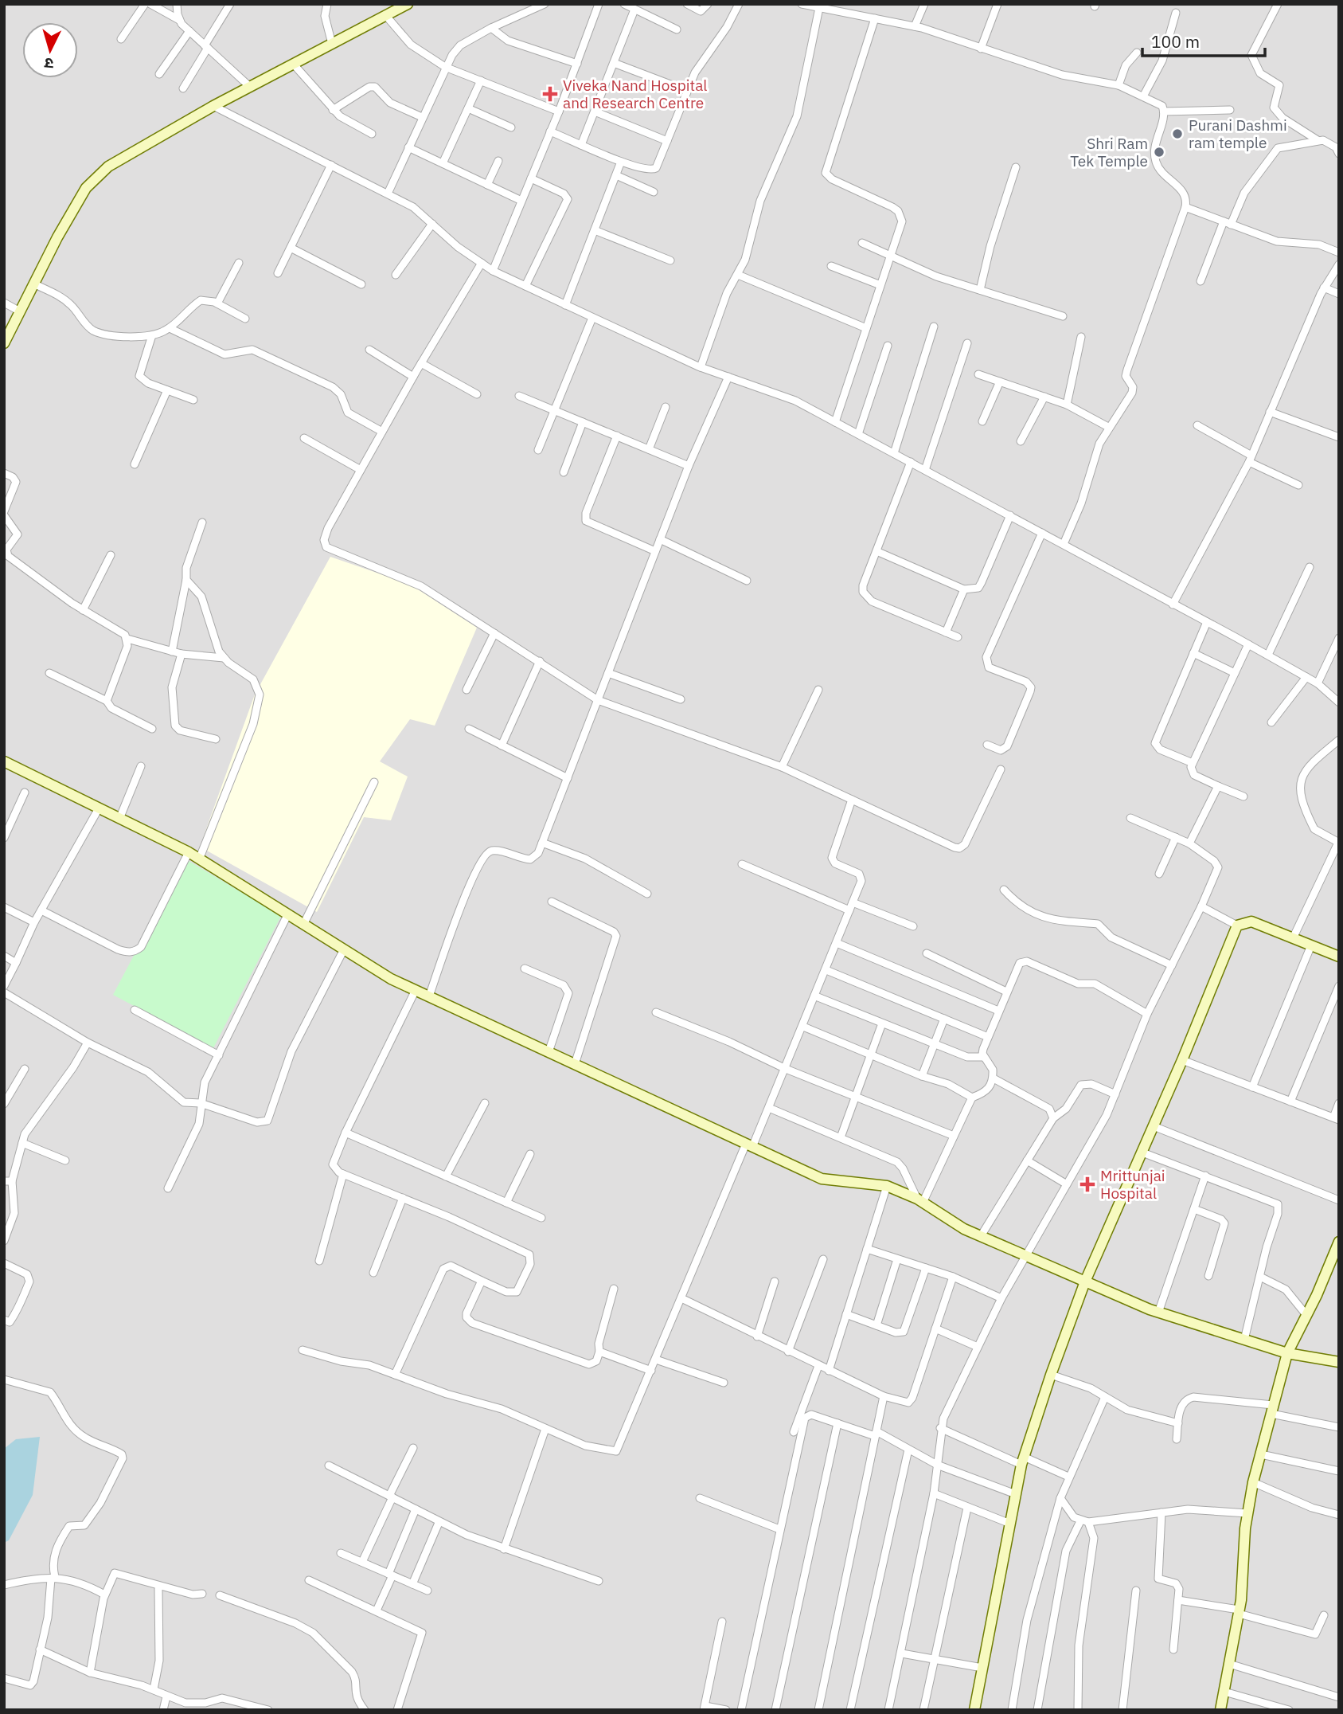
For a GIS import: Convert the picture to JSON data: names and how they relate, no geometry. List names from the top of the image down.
{
  "places": {
    "health": ["Viveka Nand Hospital and Research Centre", "Mrittunjai Hospital"],
    "other": ["Purani Dashmi ram temple", "Shri Ram Tek Temple"]
  },
  "scale_bar": "100 m",
  "north": "bottom"
}
